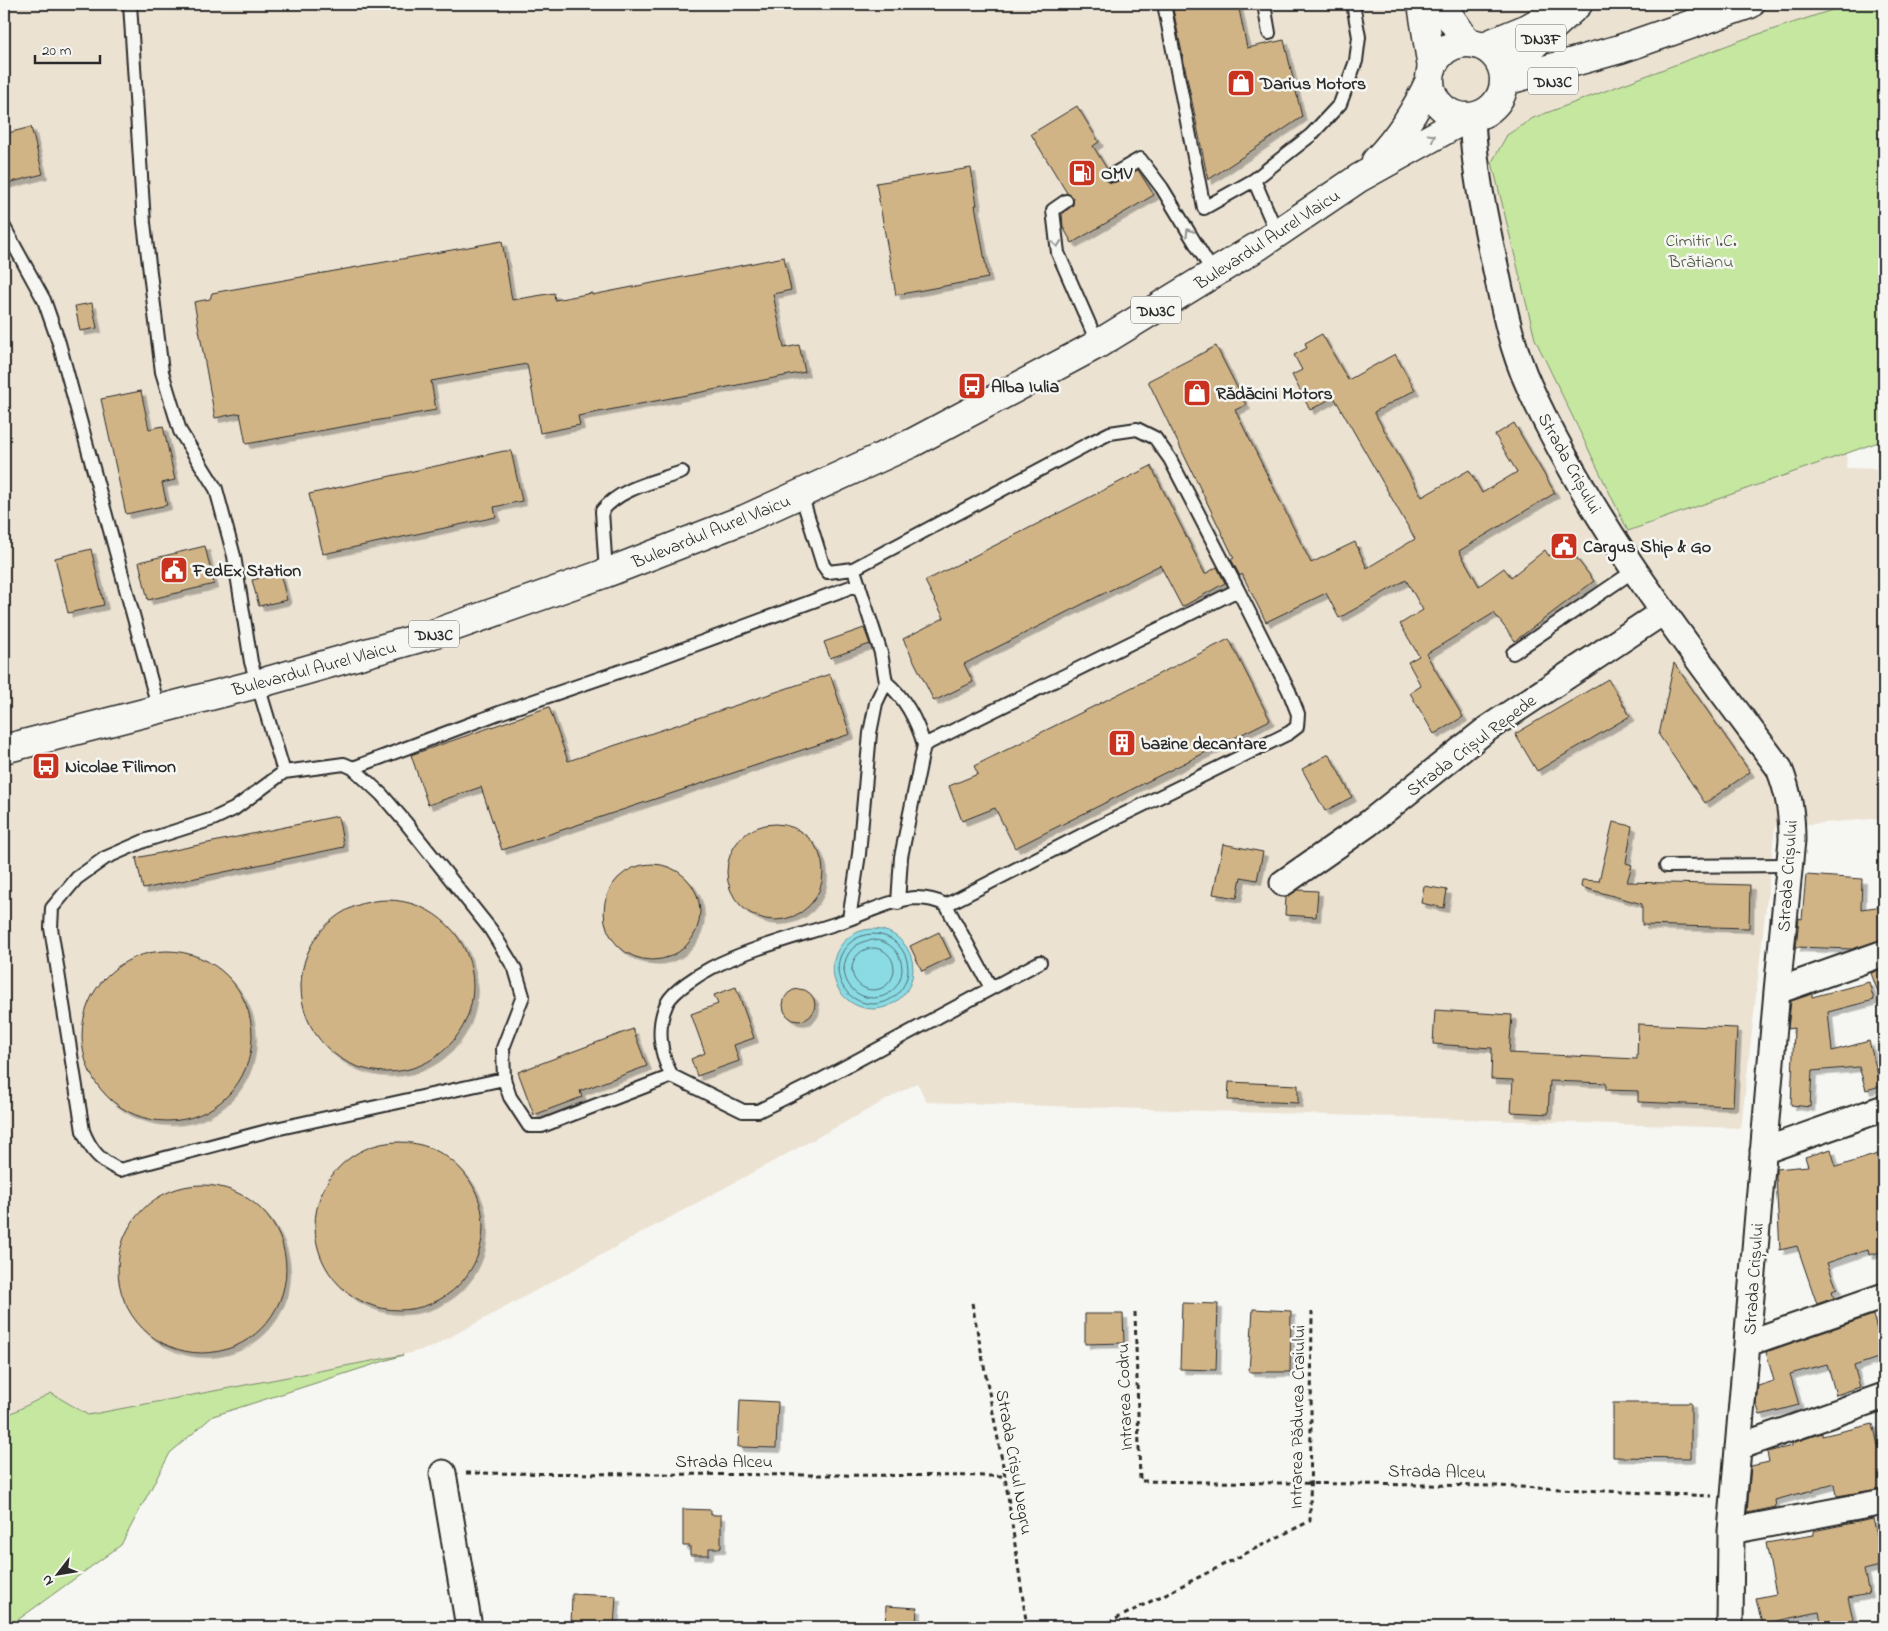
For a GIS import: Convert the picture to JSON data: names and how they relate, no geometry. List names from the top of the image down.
{
  "streets": {
    "main road": ["DN3F", "DN3C", "Bulevardul Aurel Vlaicu"],
    "street": ["Strada Crișului", "Strada Crișul Repede"],
    "path": [
      "Intrarea Codru",
      "Intrarea Pădurea Craiului",
      "Strada Alceu",
      "Strada Crișul Negru"
    ]
  },
  "crossings": [
    ["DN3F", "DN3C"],
    ["DN3F", "Bulevardul Aurel Vlaicu"],
    ["DN3F", "Strada Crișului"],
    ["DN3C", "Bulevardul Aurel Vlaicu"],
    ["DN3C", "Strada Crișului"],
    ["Bulevardul Aurel Vlaicu", "Strada Crișului"],
    ["Strada Crișului", "Strada Crișul Repede"],
    ["Strada Crișului", "Strada Alceu"],
    ["Intrarea Codru", "Strada Alceu"],
    ["Intrarea Pădurea Craiului", "Strada Alceu"],
    ["Strada Alceu", "Strada Crișul Negru"]
  ],
  "parks": ["Cimitir I.C. Brătianu"],
  "places": {
    "shop": ["Darius Motors", "Rădăcini Motors"],
    "fuel station": ["OMV"],
    "bus stop": ["Alba Iulia", "Nicolae Filimon"],
    "public building": ["Cargus Ship & Go", "FedEx Station"],
    "building": ["bazine decantare"]
  },
  "scale_bar": "20 m",
  "north": "bottom left"
}
